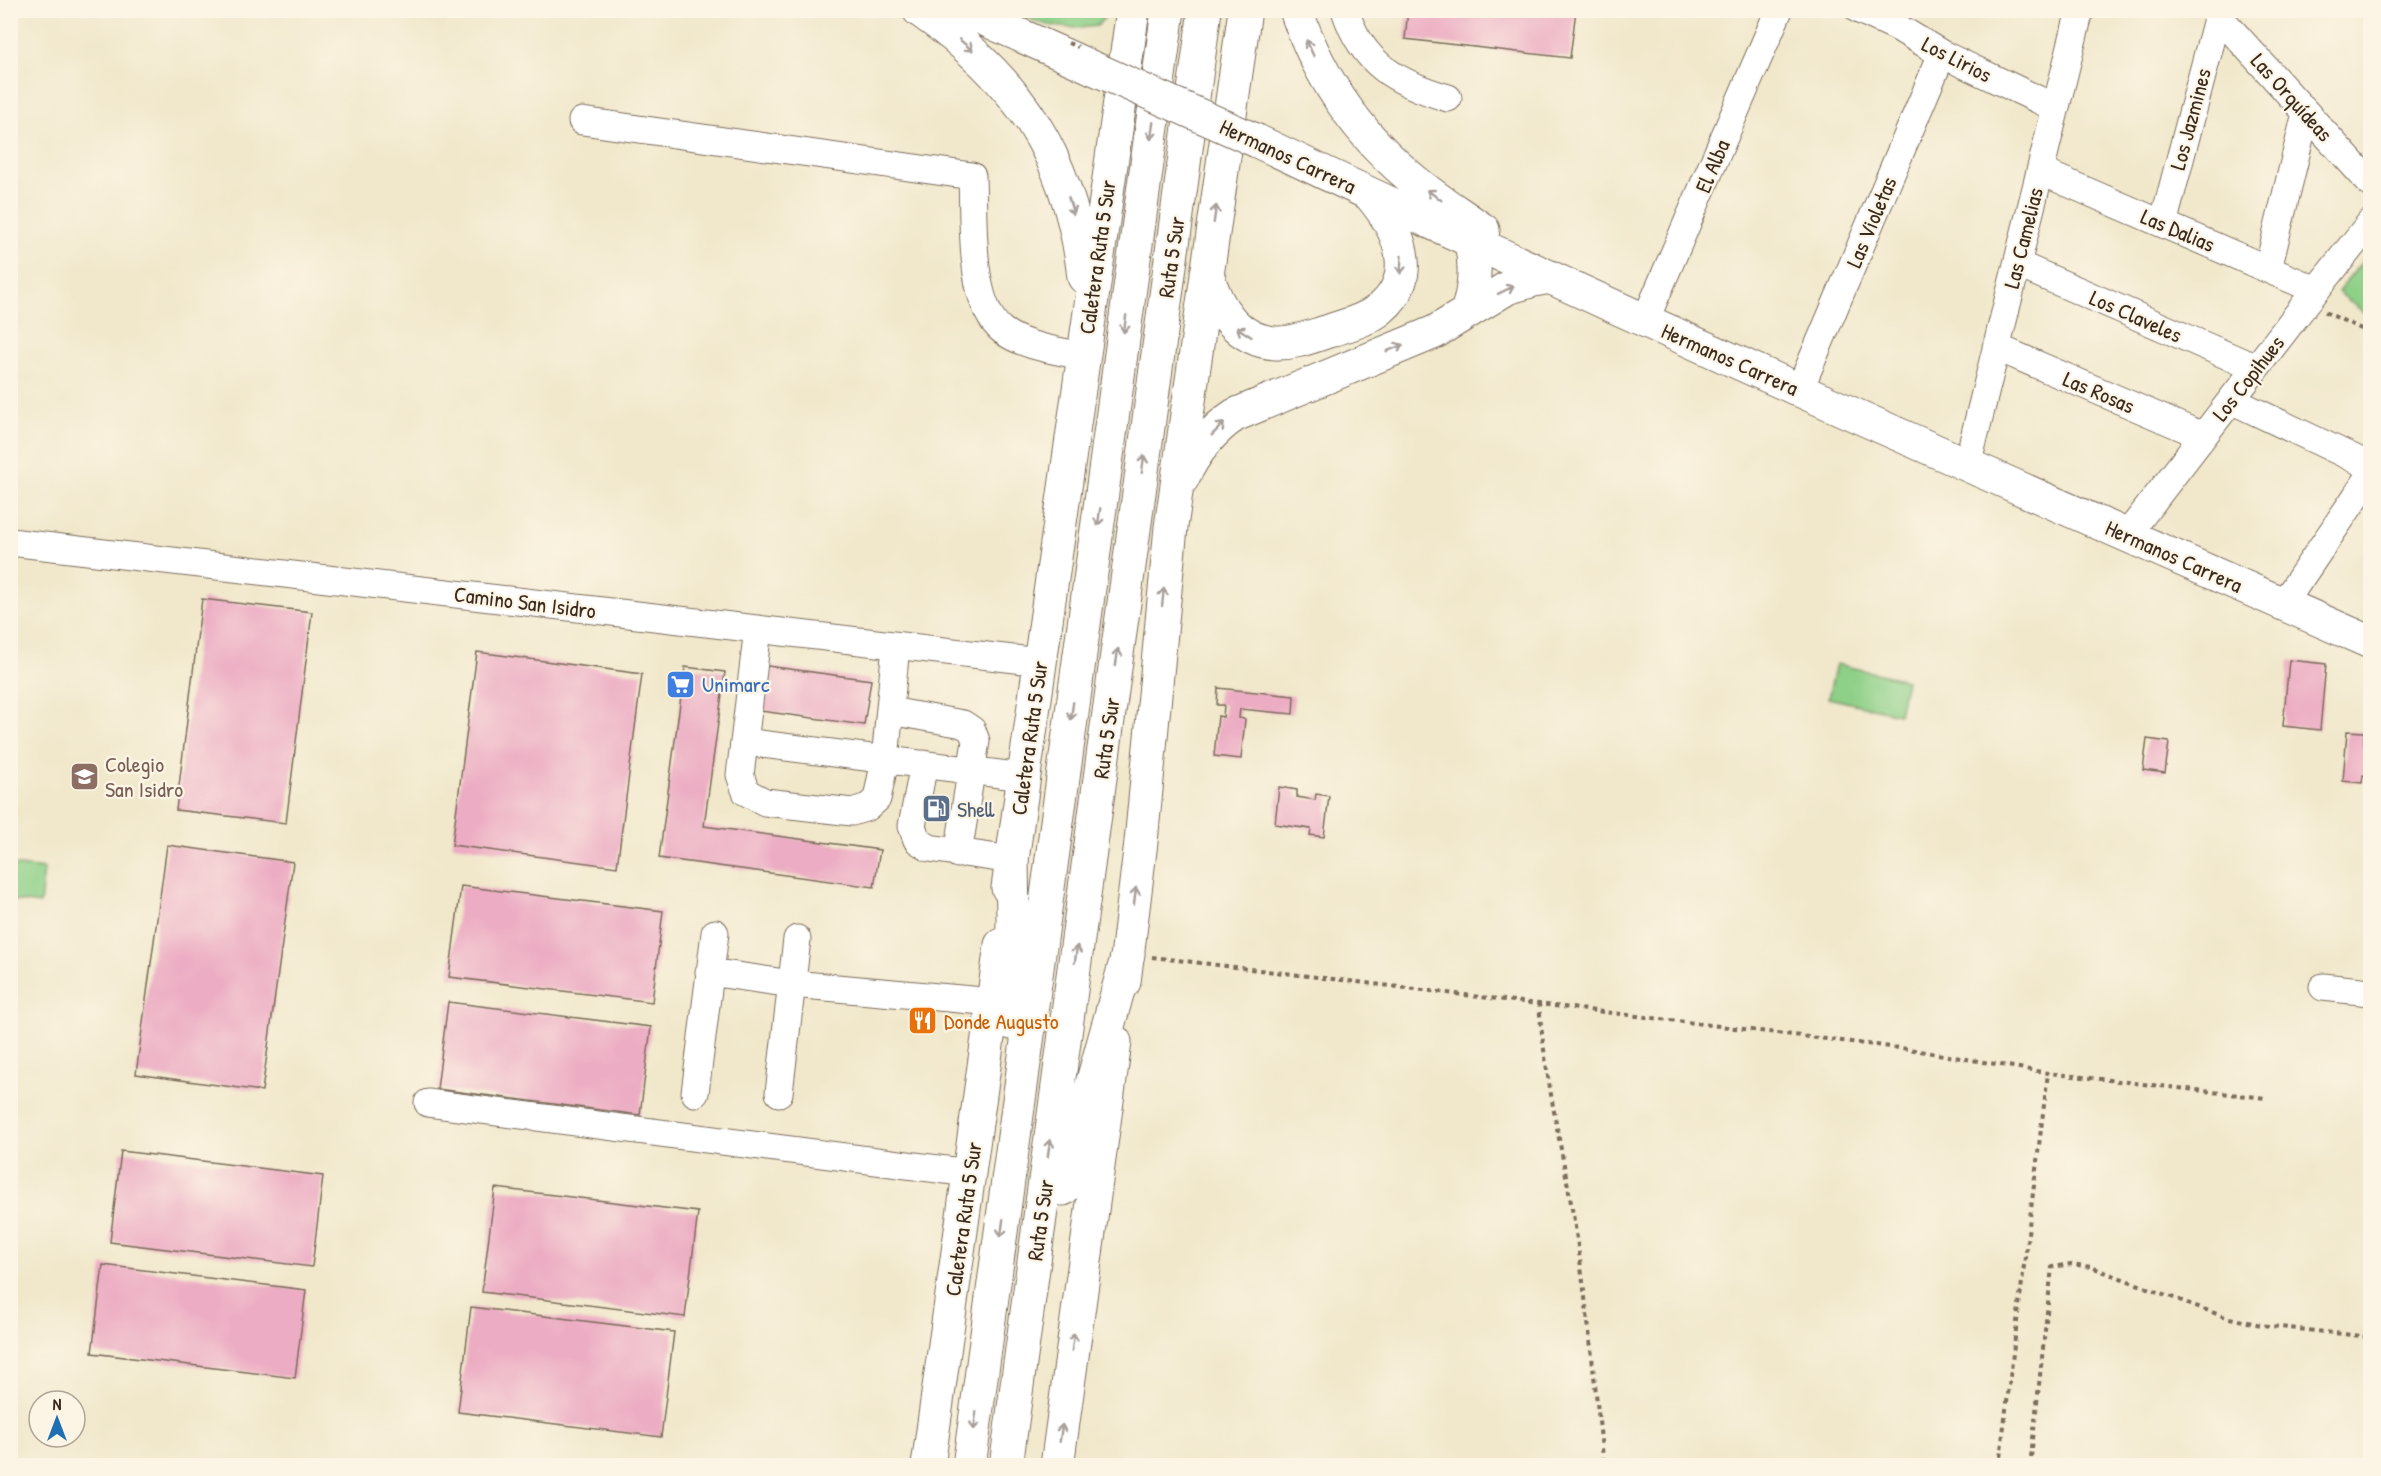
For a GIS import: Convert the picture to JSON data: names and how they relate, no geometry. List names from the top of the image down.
{
  "streets": {
    "main road": ["Hermanos Carrera", "Caletera Ruta 5 Sur", "Ruta 5 Sur"],
    "street": [
      "Los Lirios",
      "Las Orquídeas",
      "Los Jazmines",
      "El Alba",
      "Las Violetas",
      "Las Dalias",
      "Las Camelias",
      "Los Claveles",
      "Los Copihues",
      "Las Rosas",
      "Camino San Isidro"
    ]
  },
  "crossings": [
    ["Los Lirios", "Las Violetas"],
    ["Los Lirios", "Las Camelias"],
    ["Las Orquídeas", "Los Jazmines"],
    ["Los Jazmines", "Las Dalias"],
    ["Hermanos Carrera", "El Alba"],
    ["Hermanos Carrera", "Las Violetas"],
    ["Hermanos Carrera", "Las Camelias"],
    ["Hermanos Carrera", "Los Copihues"],
    ["Las Dalias", "Las Camelias"],
    ["Las Dalias", "Los Copihues"],
    ["Las Camelias", "Los Claveles"],
    ["Las Camelias", "Las Rosas"],
    ["Caletera Ruta 5 Sur", "Camino San Isidro"],
    ["Los Claveles", "Los Copihues"],
    ["Los Copihues", "Las Rosas"]
  ],
  "places": {
    "supermarket": ["Unimarc"],
    "school or university": ["Colegio San Isidro"],
    "fuel station": ["Shell"],
    "restaurant": ["Donde Augusto"]
  },
  "north": "top"
}
